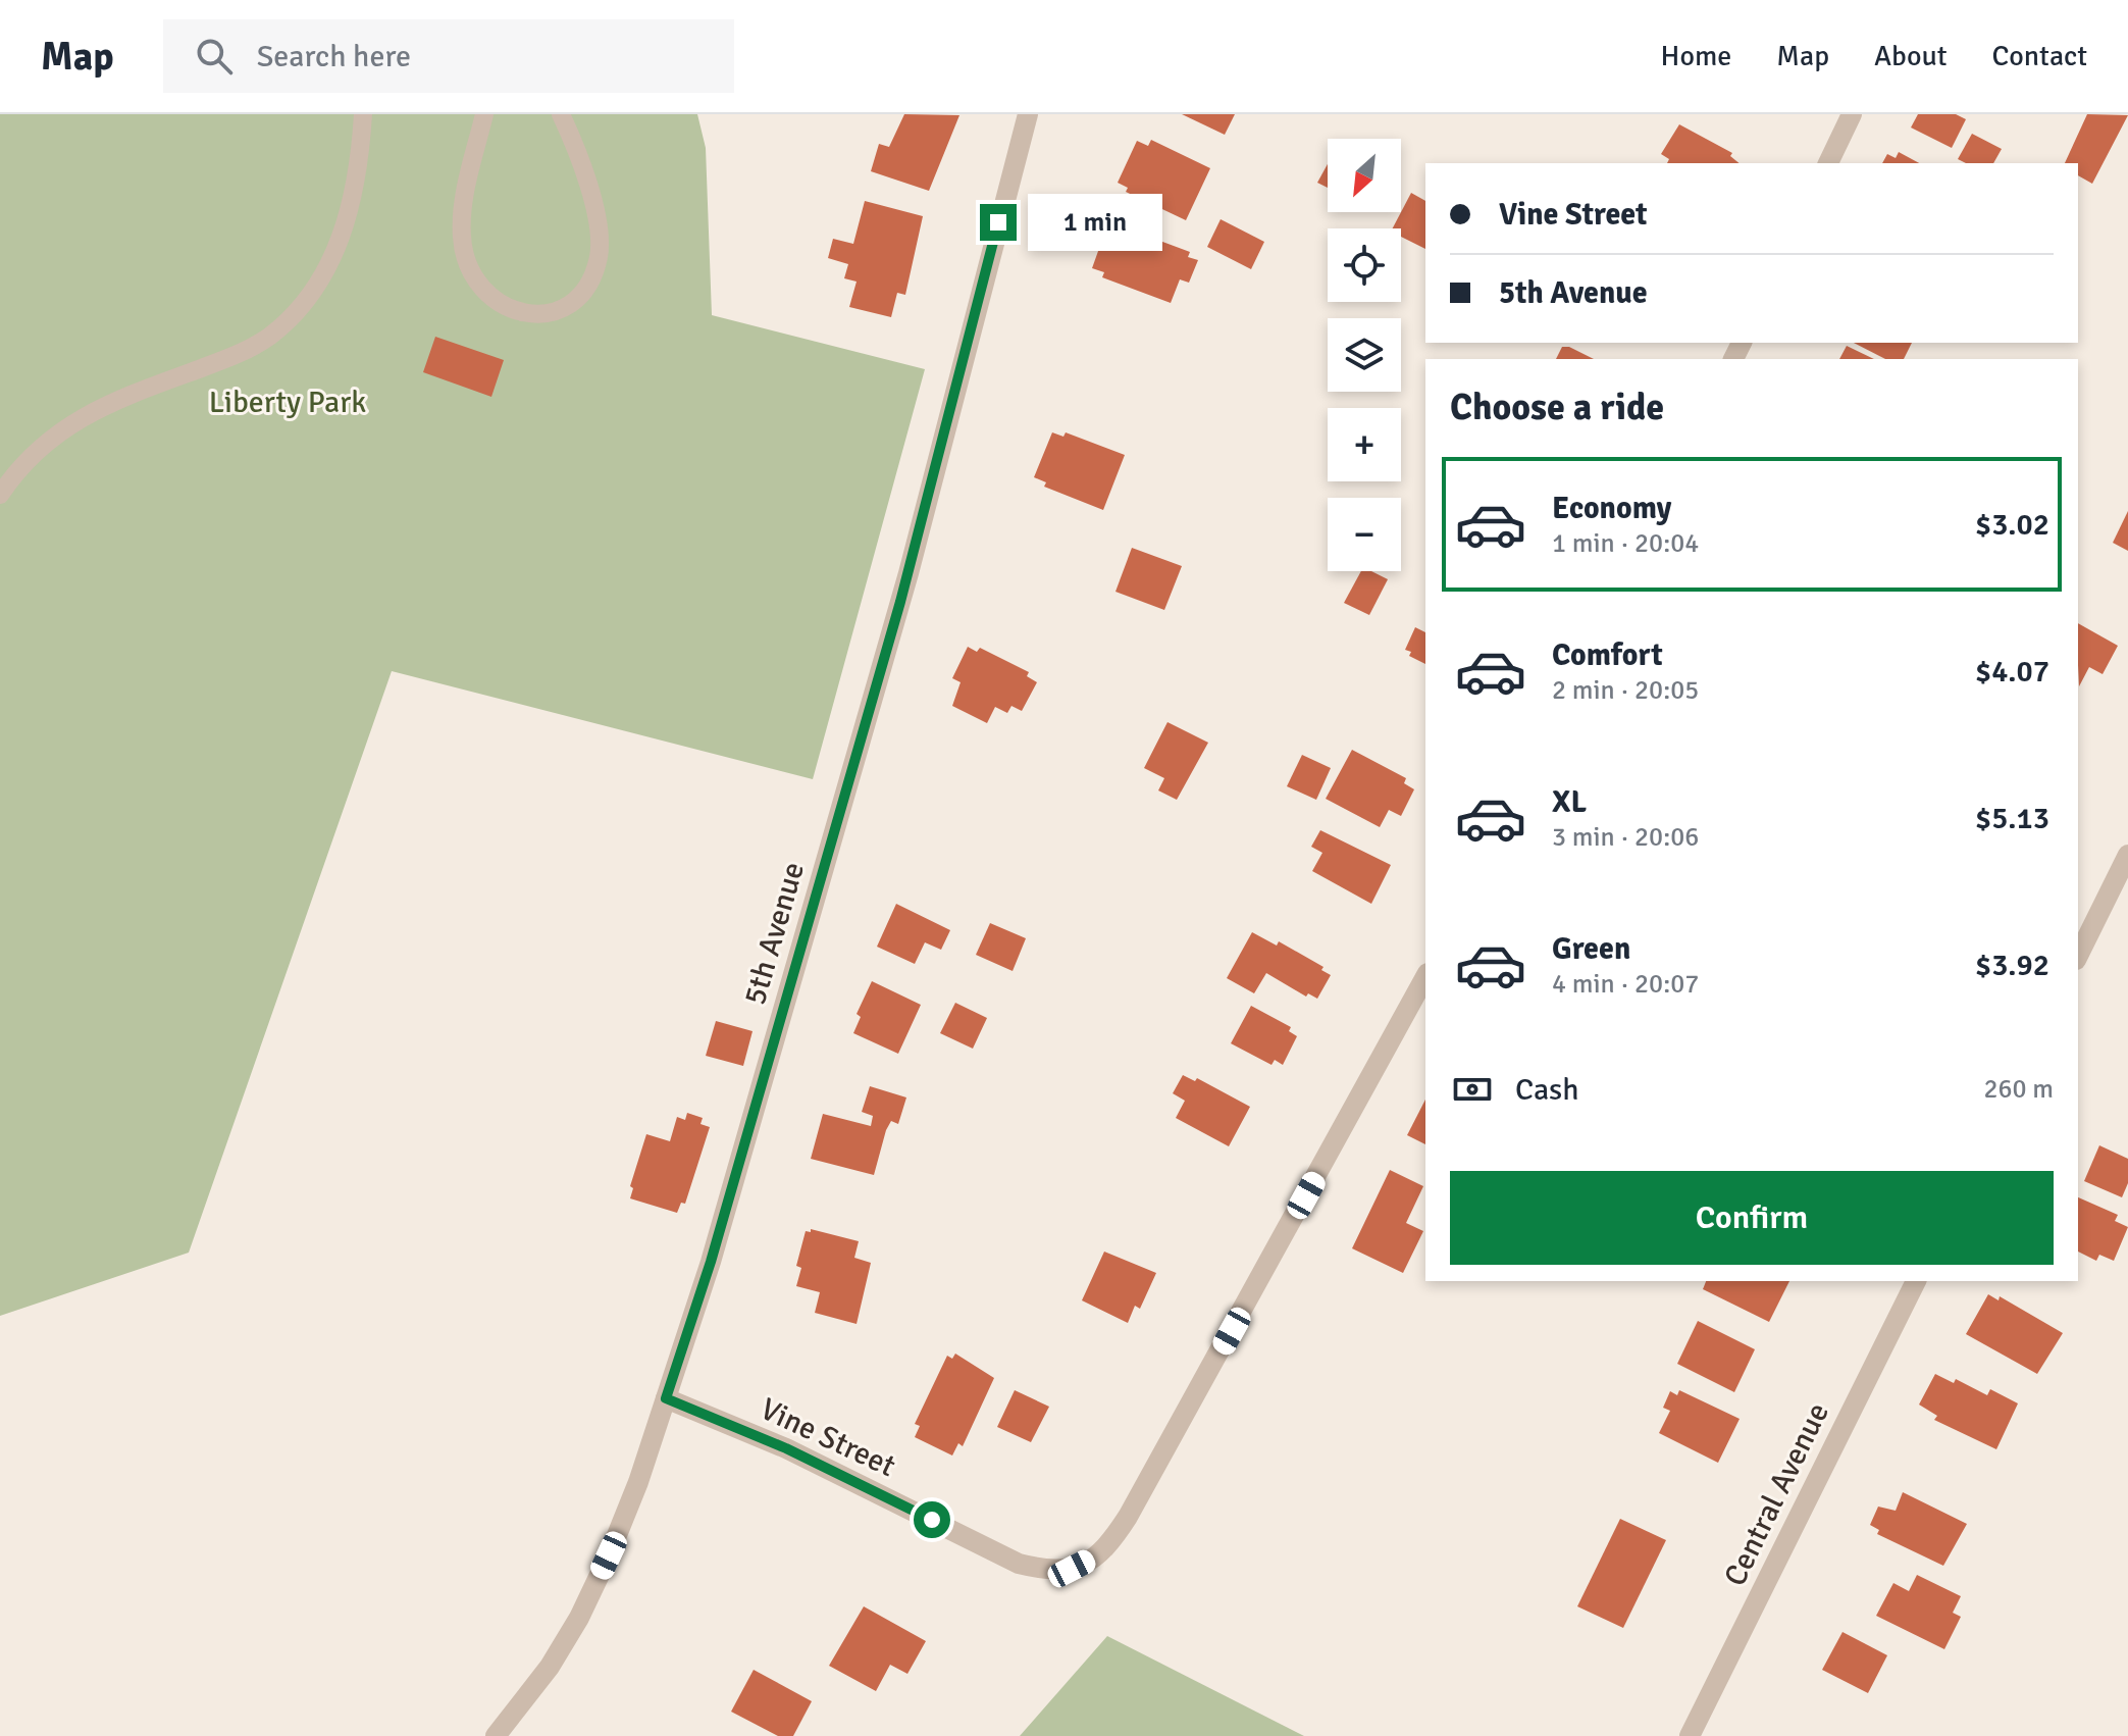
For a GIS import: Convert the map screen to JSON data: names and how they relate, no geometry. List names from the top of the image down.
{
  "streets": {
    "street": ["5th Avenue", "Vine Street", "Central Avenue"]
  },
  "crossings": [
    ["5th Avenue", "Vine Street"]
  ],
  "parks": ["Liberty Park"],
  "north": "bottom left",
  "page": {
    "header": "Map",
    "search": "Search here",
    "nav": [
      "Home",
      "Map",
      "About",
      "Contact"
    ],
    "map_buttons": ["+", "−"],
    "banner": ["Vine Street", "5th Avenue"],
    "bubble": "1 min",
    "heading": "Choose a ride",
    "list": [
      {
        "name": "Economy",
        "note": "1 min · 20:04",
        "value": "$3.02"
      },
      {
        "name": "Comfort",
        "note": "2 min · 20:05",
        "value": "$4.07"
      },
      {
        "name": "XL",
        "note": "3 min · 20:06",
        "value": "$5.13"
      },
      {
        "name": "Green",
        "note": "4 min · 20:07",
        "value": "$3.92"
      }
    ],
    "pay": ["Cash", "260 m"],
    "buttons": "Confirm"
  }
}
